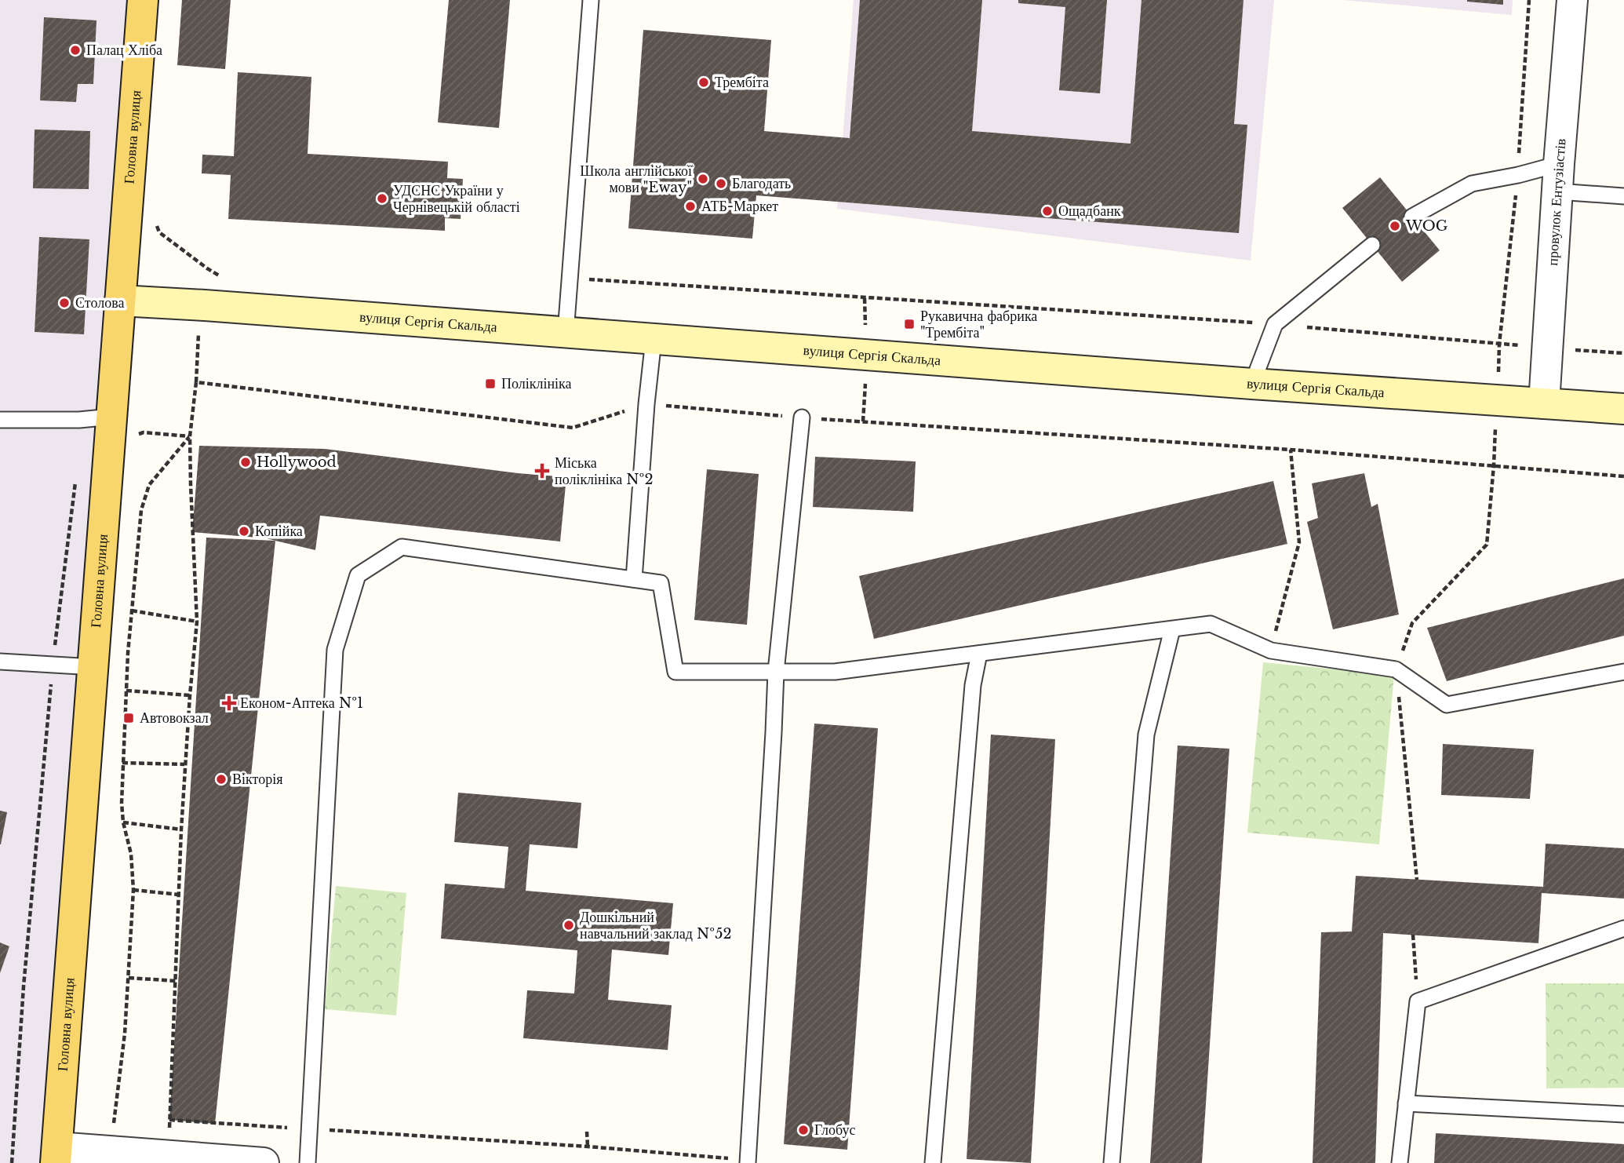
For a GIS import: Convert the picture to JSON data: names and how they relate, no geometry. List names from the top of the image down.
{
  "streets": {
    "main road": ["Головна вулиця", "вулиця Сергія Скальда"],
    "street": ["провулок Ентузіастів"]
  },
  "crossings": [
    ["Головна вулиця", "вулиця Сергія Скальда"],
    ["провулок Ентузіастів", "вулиця Сергія Скальда"]
  ],
  "places": {
    "other": [
      "Палац Хліба",
      "Трембіта",
      "Школа англійської мови \"Eway\"",
      "Благодать",
      "УДСНС України у Чернівецькій області",
      "АТБ-Маркет",
      "Ощадбанк",
      "WOG",
      "Столова",
      "Hollywood",
      "Копійка",
      "Вікторія",
      "Дошкільний навчальний заклад №52",
      "Глобус"
    ],
    "transit": ["Рукавична фабрика \"Трембіта\"", "Поліклініка", "Автовокзал"],
    "health": ["Міська поліклініка №2", "Економ-Аптека №1"]
  }
}
